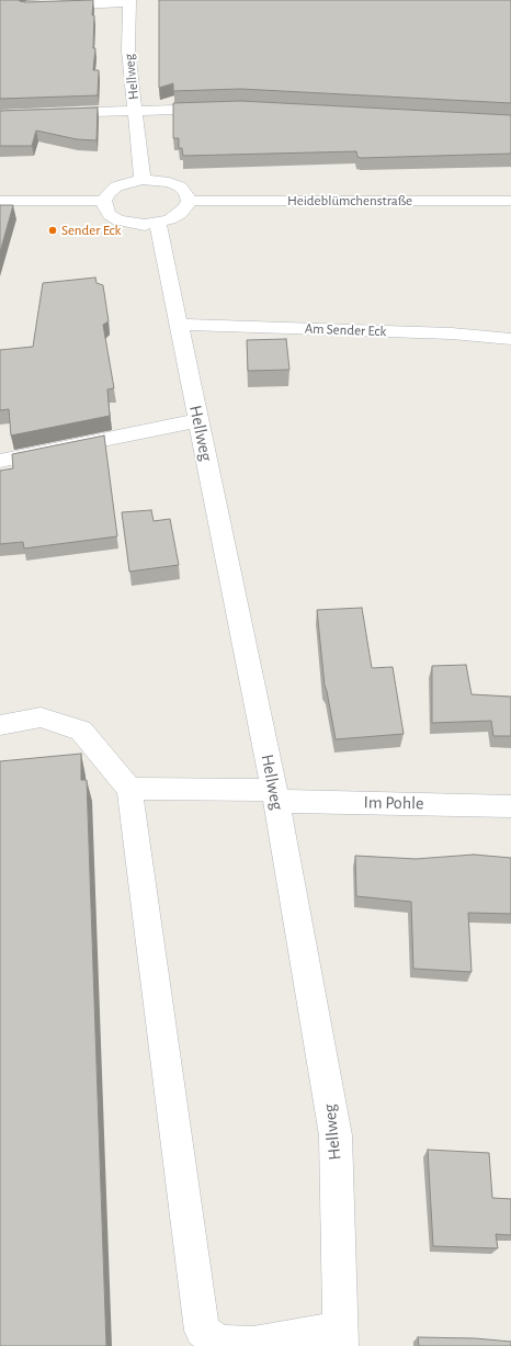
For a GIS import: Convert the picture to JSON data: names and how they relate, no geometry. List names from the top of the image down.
{
  "streets": {
    "street": [
      "Hellweg",
      "Heideblümchenstraße",
      "Am Sender Eck",
      "Im Pohle"
    ]
  },
  "crossings": [
    ["Hellweg", "Am Sender Eck"],
    ["Hellweg", "Im Pohle"]
  ],
  "places": ["Sender Eck"]
}
